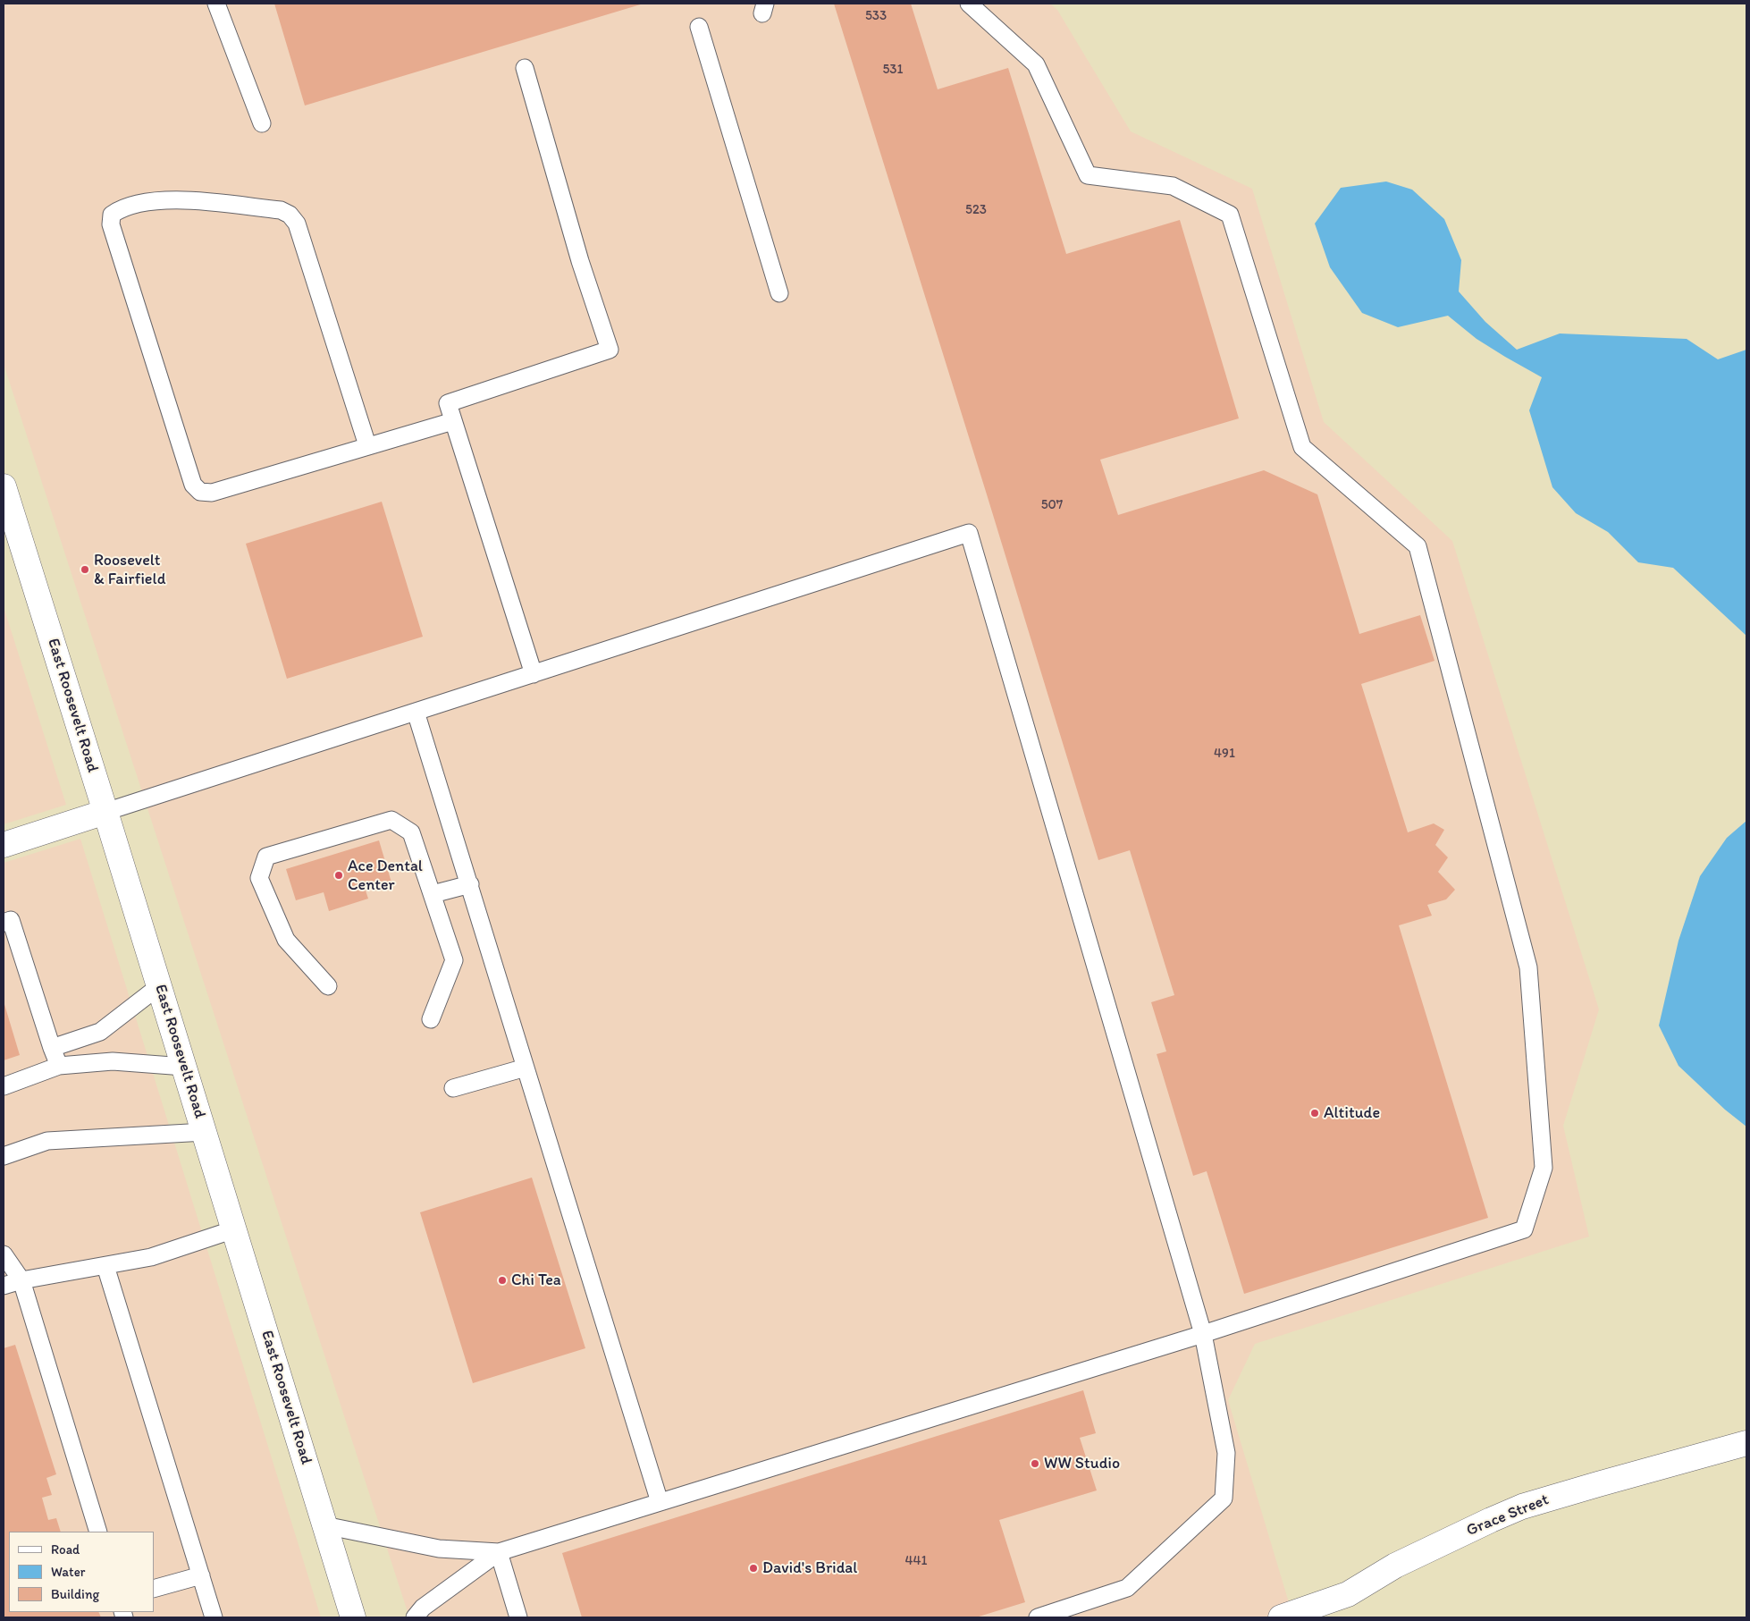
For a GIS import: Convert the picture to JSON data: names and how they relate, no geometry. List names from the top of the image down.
{
  "streets": {
    "main road": ["East Roosevelt Road", "Grace Street"]
  },
  "places": [
    "Roosevelt & Fairfield",
    "Ace Dental Center",
    "Altitude",
    "Chi Tea",
    "WW Studio",
    "David's Bridal"
  ],
  "house_numbers": [
    "533",
    "531",
    "523",
    "507",
    "491",
    "441"
  ],
  "legend": ["Road", "Water", "Building"]
}
